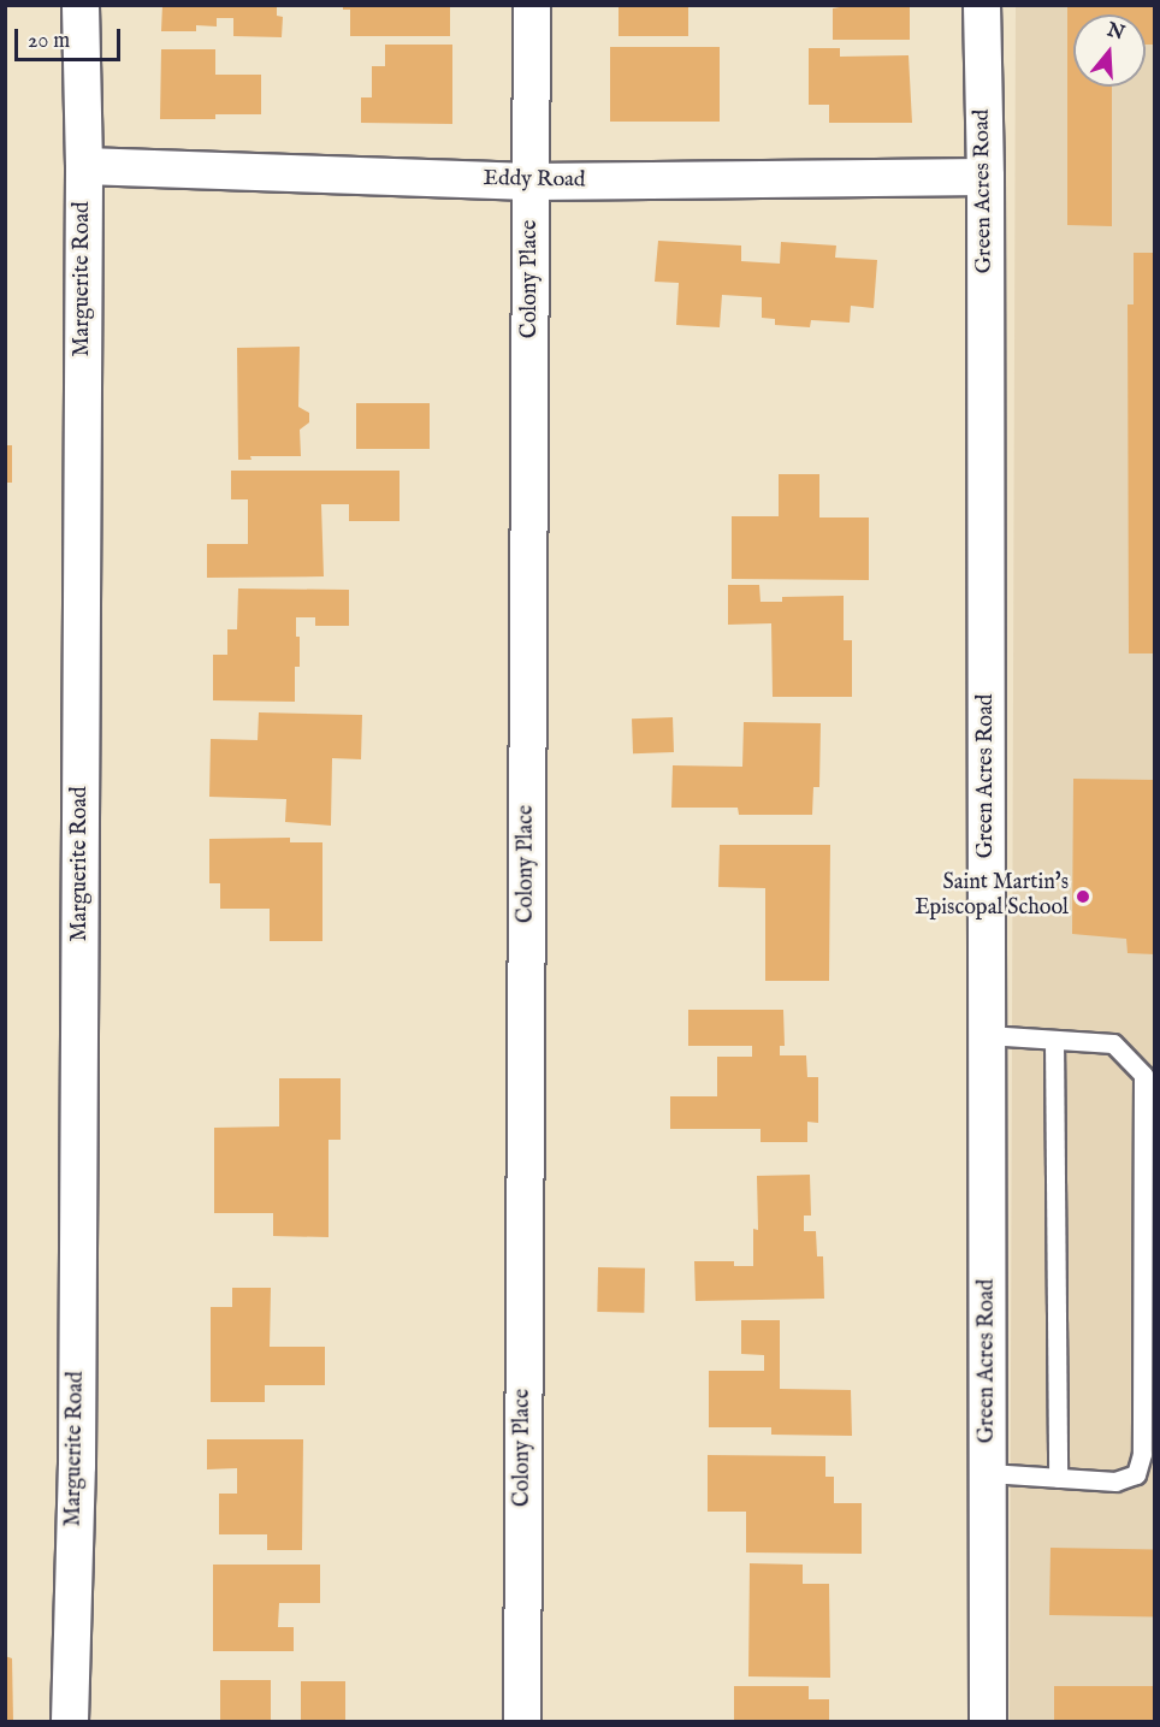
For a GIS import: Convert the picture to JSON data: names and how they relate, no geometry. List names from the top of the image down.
{
  "streets": {
    "street": [
      "Eddy Road",
      "Green Acres Road",
      "Marguerite Road",
      "Colony Place"
    ]
  },
  "crossings": [
    ["Eddy Road", "Green Acres Road"],
    ["Eddy Road", "Marguerite Road"],
    ["Eddy Road", "Colony Place"]
  ],
  "places": ["Saint Martin's Episcopal School"],
  "scale_bar": "20 m",
  "north": "top"
}
